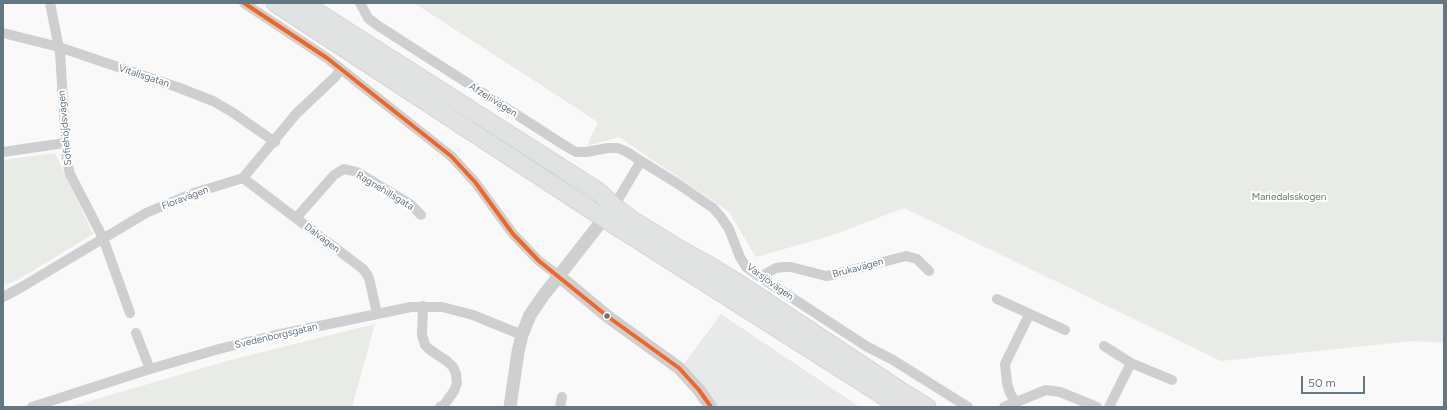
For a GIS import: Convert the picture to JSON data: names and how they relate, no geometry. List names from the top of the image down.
{
  "streets": {
    "street": [
      "Vitalisgatan",
      "Afzeliivägen",
      "Sofiehöjdsvägen",
      "Ragnehillsgata",
      "Floravägen",
      "Dalvägen",
      "Brukavägen",
      "Varsjövägen",
      "Svedenborgsgatan"
    ]
  },
  "crossings": [
    ["Vitalisgatan", "Sofiehöjdsvägen"],
    ["Afzeliivägen", "Varsjövägen"],
    ["Sofiehöjdsvägen", "Floravägen"],
    ["Ragnehillsgata", "Dalvägen"],
    ["Floravägen", "Dalvägen"],
    ["Dalvägen", "Svedenborgsgatan"],
    ["Brukavägen", "Varsjövägen"]
  ],
  "parks": ["Mariedalsskogen"],
  "scale_bar": "50 m"
}
